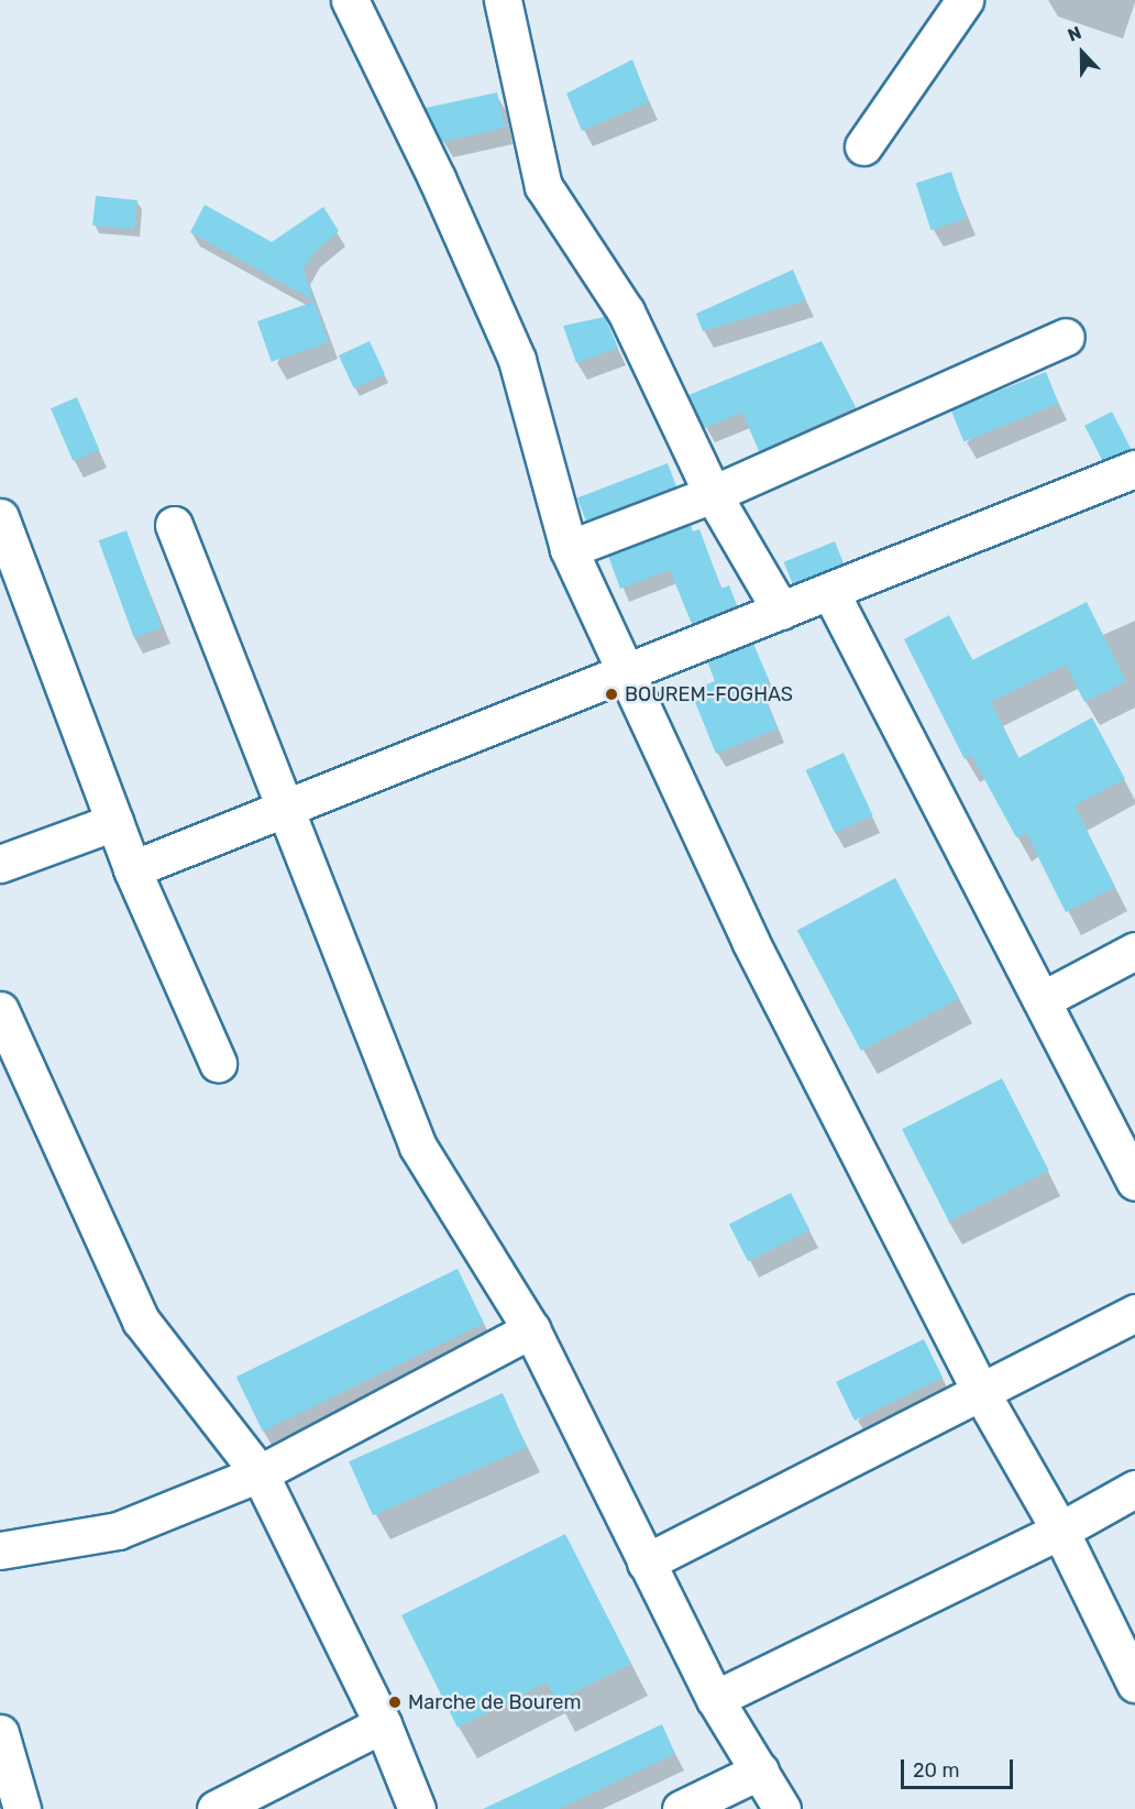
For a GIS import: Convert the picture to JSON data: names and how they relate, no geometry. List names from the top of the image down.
{
  "places": ["BOUREM-FOGHAS", "Marche de Bourem"],
  "scale_bar": "20 m",
  "north": "top"
}
